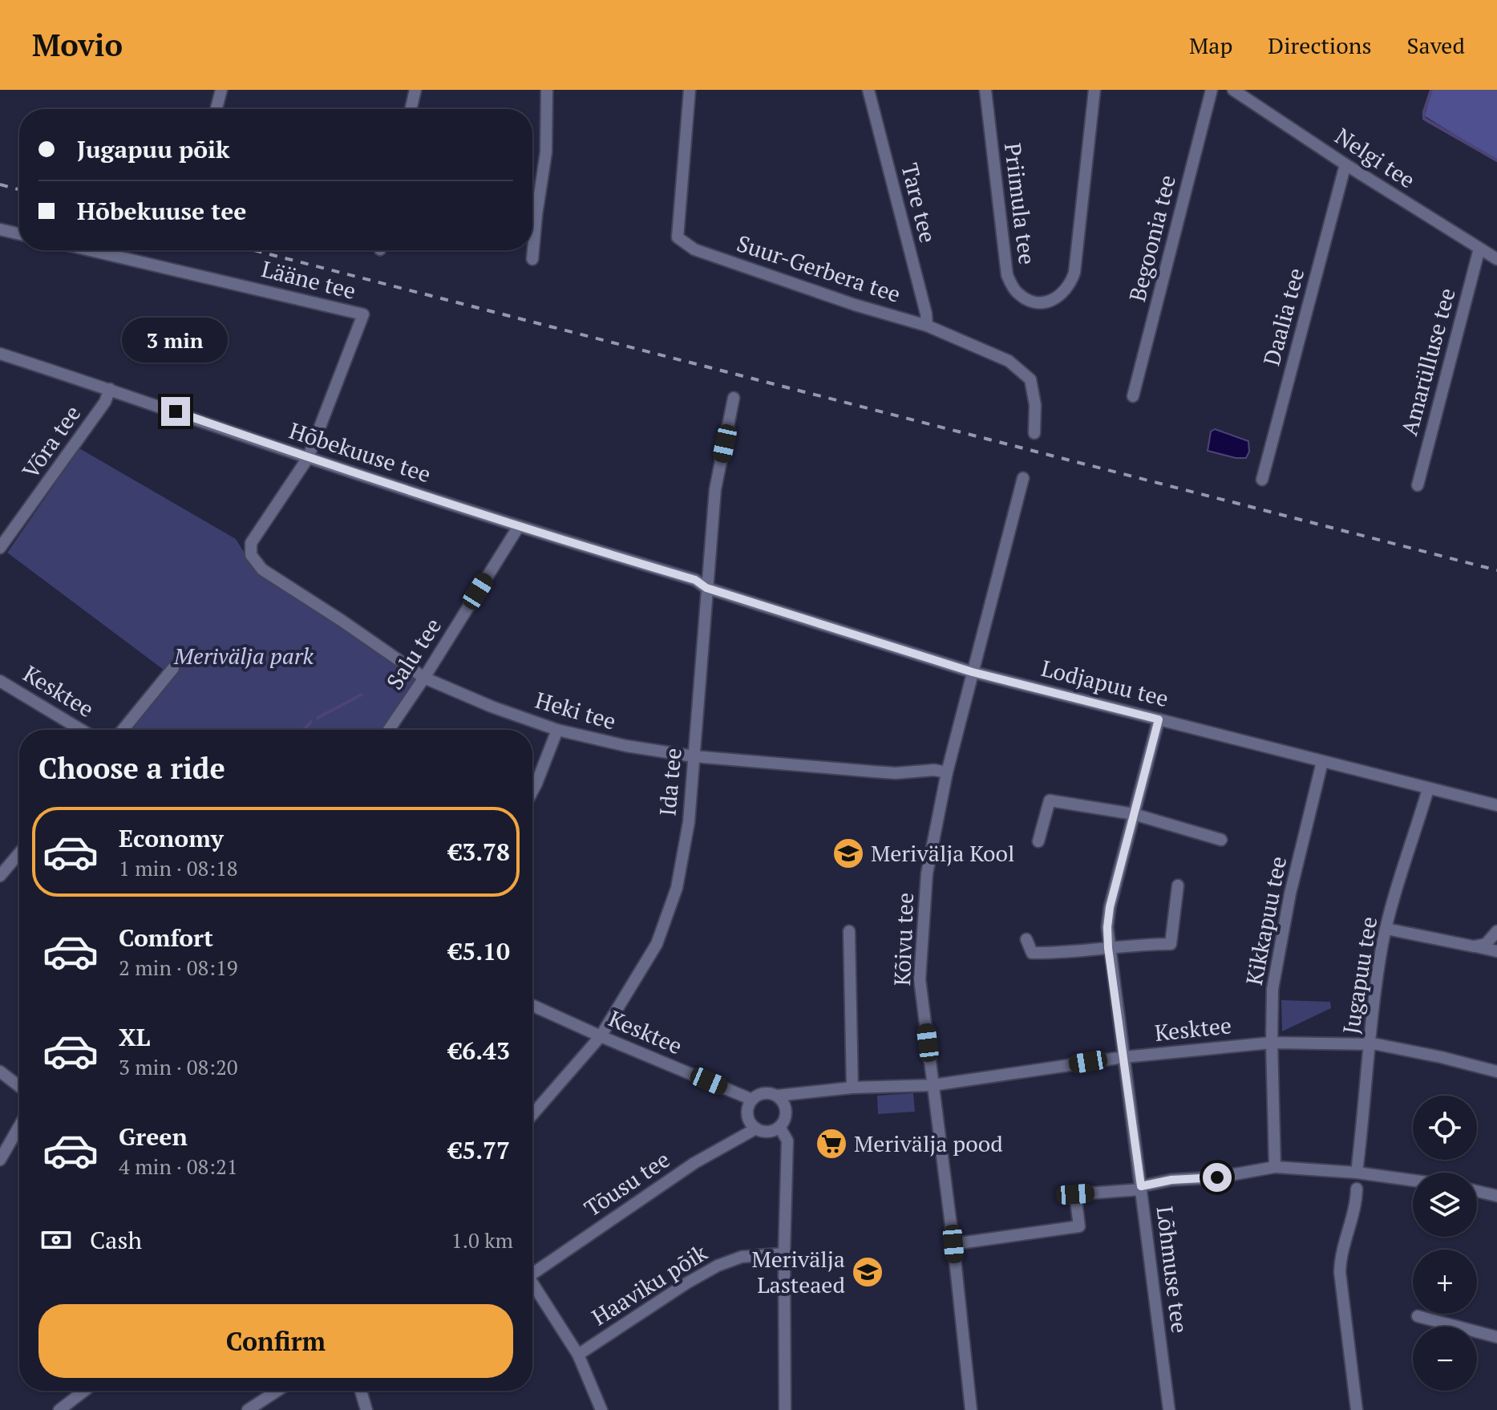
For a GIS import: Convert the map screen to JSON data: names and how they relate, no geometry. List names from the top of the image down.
{
  "streets": {
    "street": [
      "Nelgi tee",
      "Tare tee",
      "Priimula tee",
      "Begoonia tee",
      "Suur-Gerbera tee",
      "Lääne tee",
      "Daalia tee",
      "Amarülluse tee",
      "Võra tee",
      "Hõbekuuse tee",
      "Salu tee",
      "Lodjapuu tee",
      "Kesktee",
      "Heki tee",
      "Ida tee",
      "Kikkapuu tee",
      "Kõivu tee",
      "Jugapuu tee",
      "Tõusu tee",
      "Lõhmuse tee",
      "Haaviku põik"
    ]
  },
  "crossings": [
    ["Nelgi tee", "Daalia tee"],
    ["Nelgi tee", "Amarülluse tee"],
    ["Tare tee", "Suur-Gerbera tee"],
    ["Lääne tee", "Hõbekuuse tee"],
    ["Lääne tee", "Heki tee"],
    ["Võra tee", "Hõbekuuse tee"],
    ["Hõbekuuse tee", "Salu tee"],
    ["Hõbekuuse tee", "Lodjapuu tee"],
    ["Hõbekuuse tee", "Heki tee"],
    ["Hõbekuuse tee", "Ida tee"],
    ["Salu tee", "Heki tee"],
    ["Lodjapuu tee", "Ida tee"],
    ["Lodjapuu tee", "Kikkapuu tee"],
    ["Lodjapuu tee", "Kõivu tee"],
    ["Lodjapuu tee", "Jugapuu tee"],
    ["Lodjapuu tee", "Lõhmuse tee"],
    ["Kesktee", "Ida tee"],
    ["Kesktee", "Kikkapuu tee"],
    ["Kesktee", "Kõivu tee"],
    ["Kesktee", "Jugapuu tee"],
    ["Kesktee", "Tõusu tee"],
    ["Kesktee", "Lõhmuse tee"],
    ["Heki tee", "Ida tee"],
    ["Heki tee", "Kõivu tee"]
  ],
  "parks": ["Merivälja park"],
  "places": {
    "school or university": ["Merivälja Kool", "Merivälja Lasteaed"],
    "supermarket": ["Merivälja pood"]
  },
  "page": {
    "header": "Movio",
    "nav": ["Map", "Directions", "Saved"],
    "banner": ["Jugapuu põik", "Hõbekuuse tee"],
    "bubble": "3 min",
    "heading": "Choose a ride",
    "list": [
      {
        "name": "Economy",
        "note": "1 min · 08:18",
        "value": "€3.78"
      },
      {
        "name": "Comfort",
        "note": "2 min · 08:19",
        "value": "€5.10"
      },
      {
        "name": "XL",
        "note": "3 min · 08:20",
        "value": "€6.43"
      },
      {
        "name": "Green",
        "note": "4 min · 08:21",
        "value": "€5.77"
      }
    ],
    "map_buttons": ["+", "−"],
    "pay": ["Cash", "1.0 km"],
    "buttons": "Confirm"
  }
}
